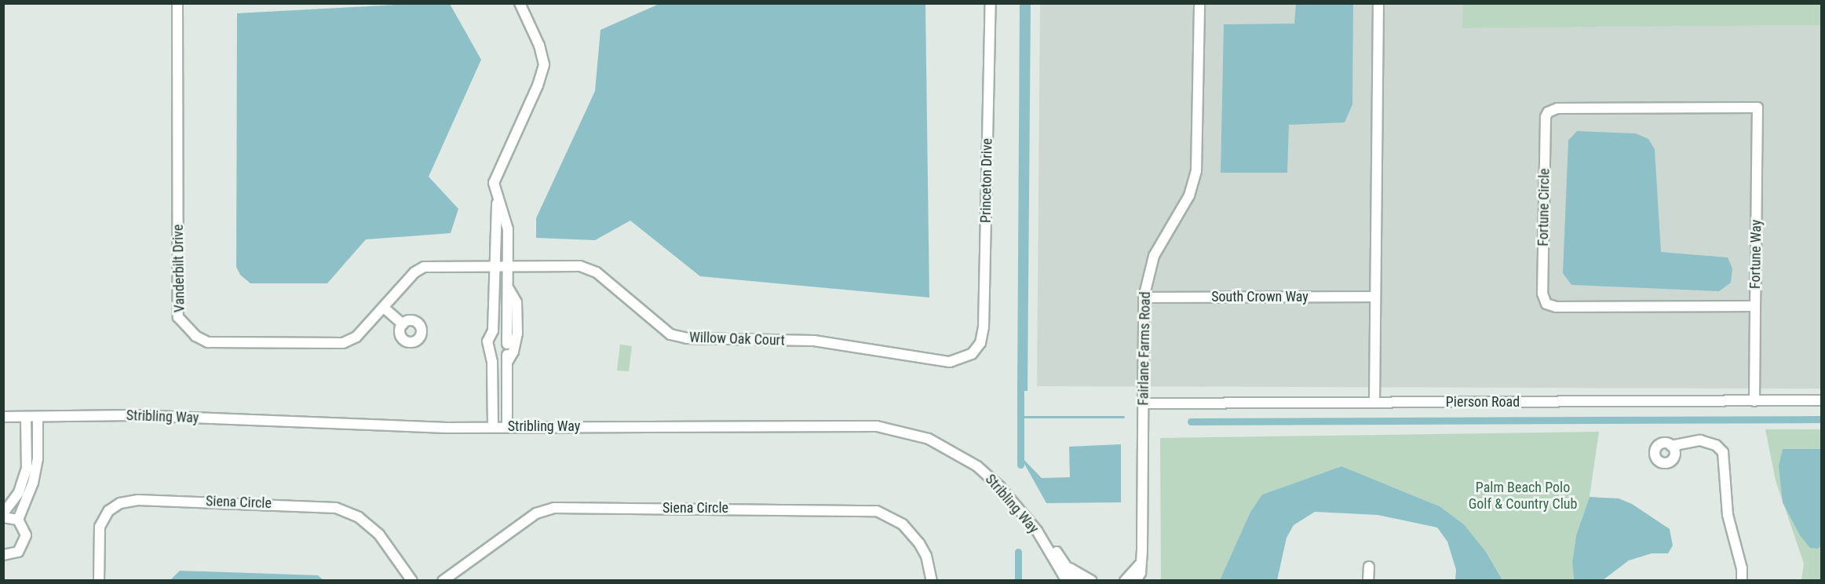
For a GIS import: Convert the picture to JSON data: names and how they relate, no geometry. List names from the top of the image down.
{
  "streets": {
    "street": [
      "Princeton Drive",
      "Fortune Circle",
      "Fortune Way",
      "Vanderbilt Drive",
      "South Crown Way",
      "Willow Oak Court",
      "Fairlane Farms Road",
      "Pierson Road",
      "Stribling Way",
      "Siena Circle"
    ]
  },
  "crossings": [
    ["Princeton Drive", "Willow Oak Court"],
    ["Fortune Circle", "Fortune Way"],
    ["Fortune Way", "Pierson Road"],
    ["Vanderbilt Drive", "Willow Oak Court"],
    ["South Crown Way", "Fairlane Farms Road"],
    ["Fairlane Farms Road", "Pierson Road"]
  ],
  "parks": ["Palm Beach Polo Golf & Country Club"]
}
